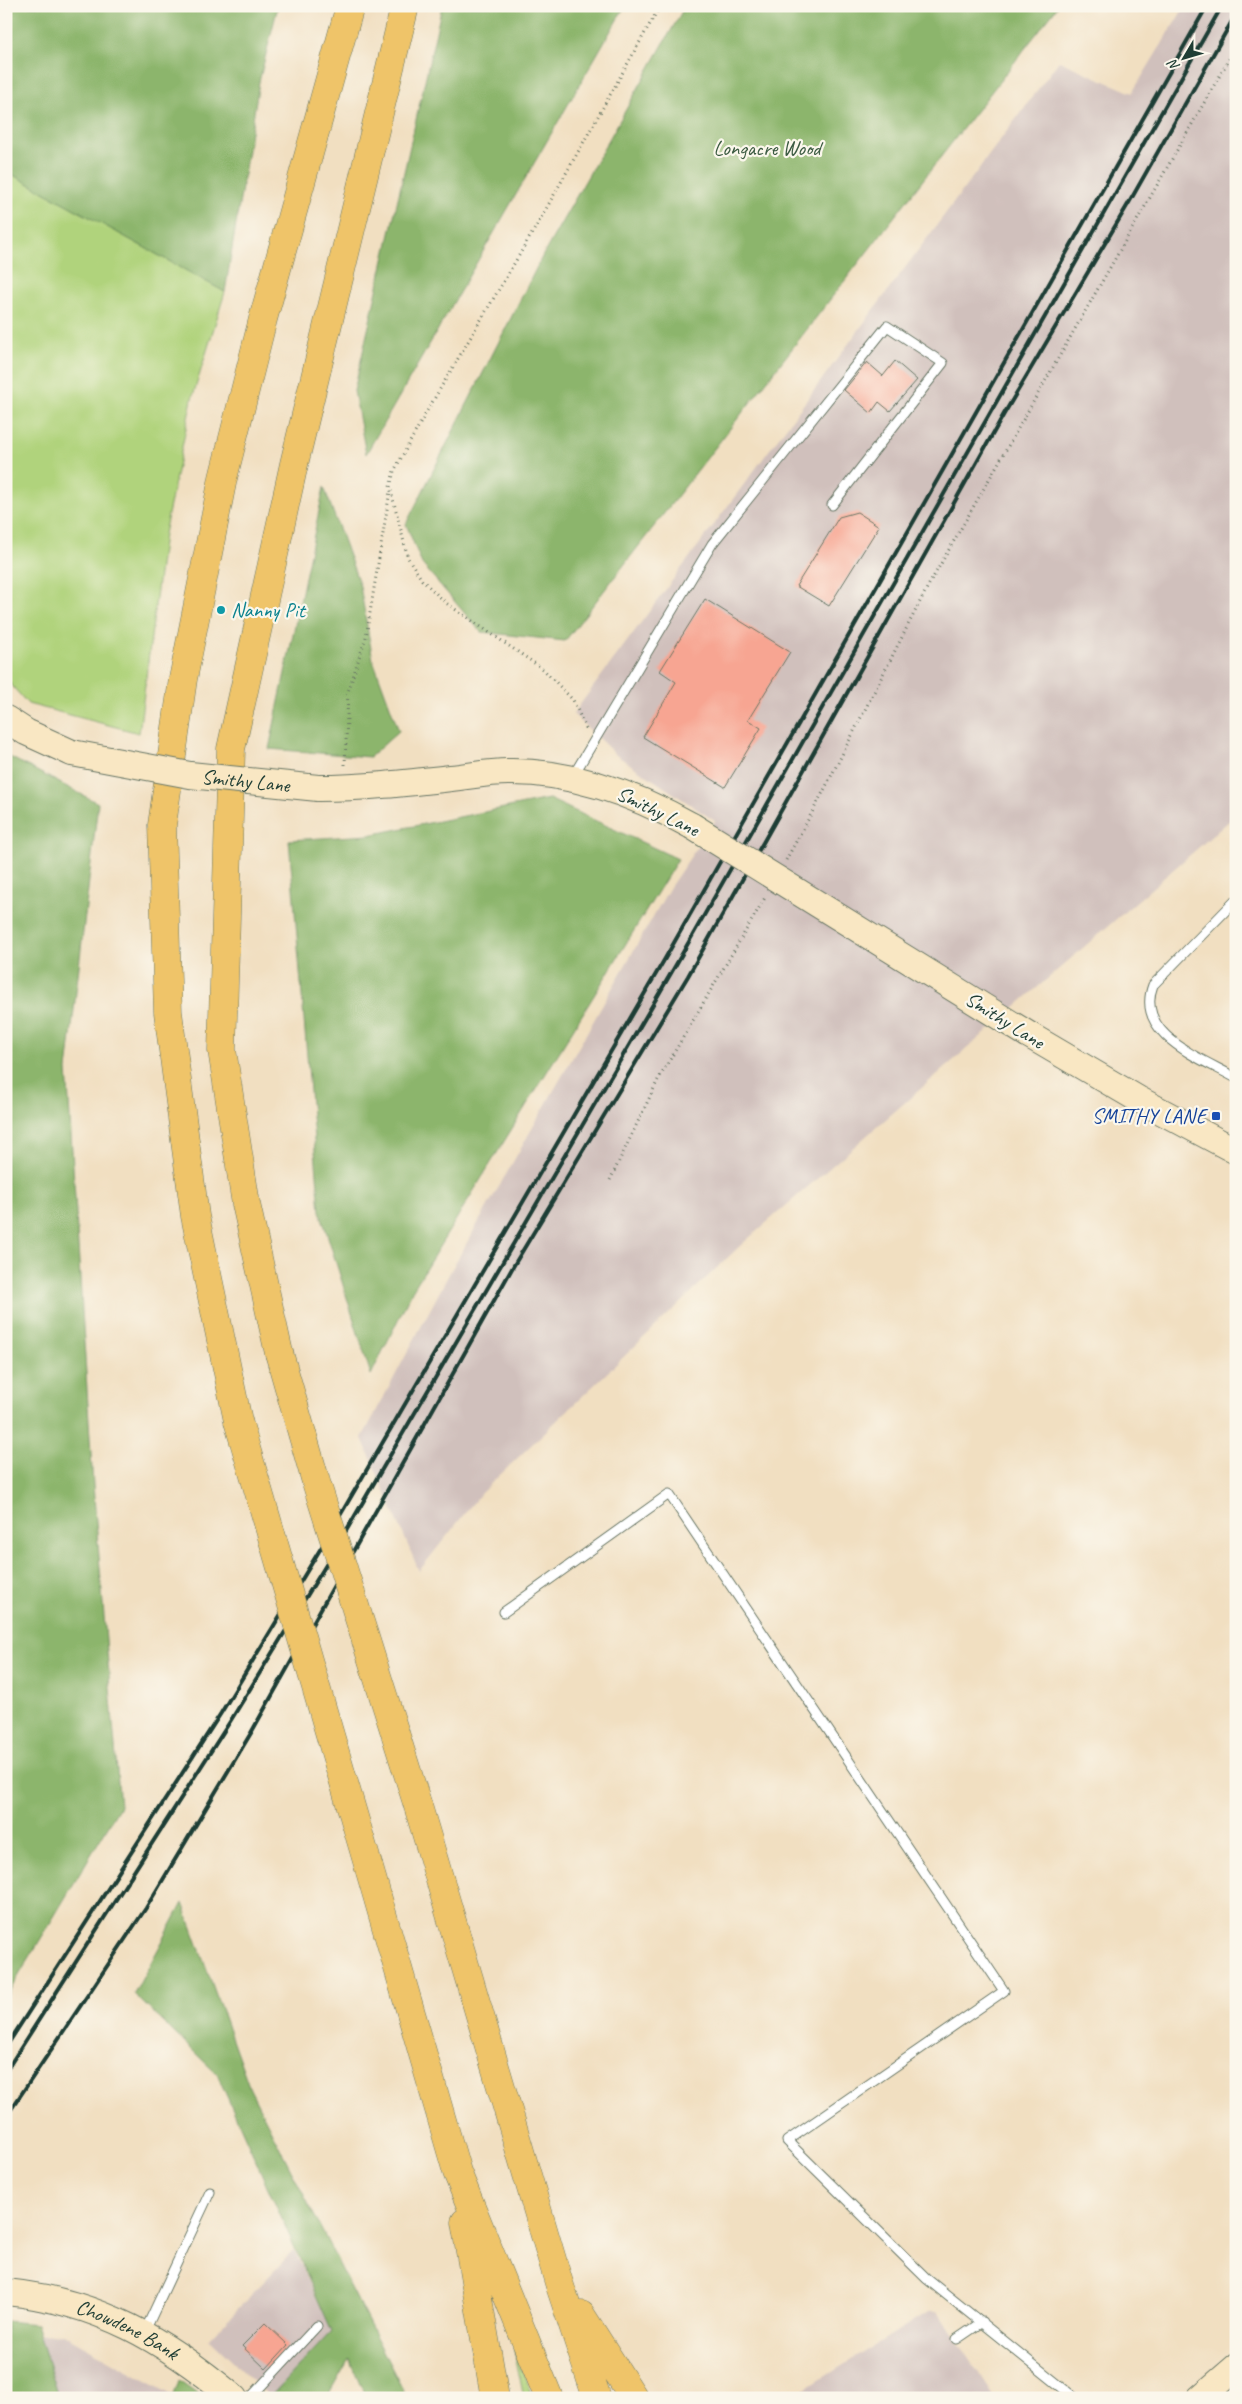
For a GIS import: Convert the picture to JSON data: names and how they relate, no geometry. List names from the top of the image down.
{
  "streets": {
    "street": ["Smithy Lane", "Chowdene Bank"]
  },
  "parks": ["Longacre Wood"],
  "places": {
    "other": ["Nanny Pit"],
    "transit": ["SMITHY LANE"]
  },
  "north": "bottom left"
}
